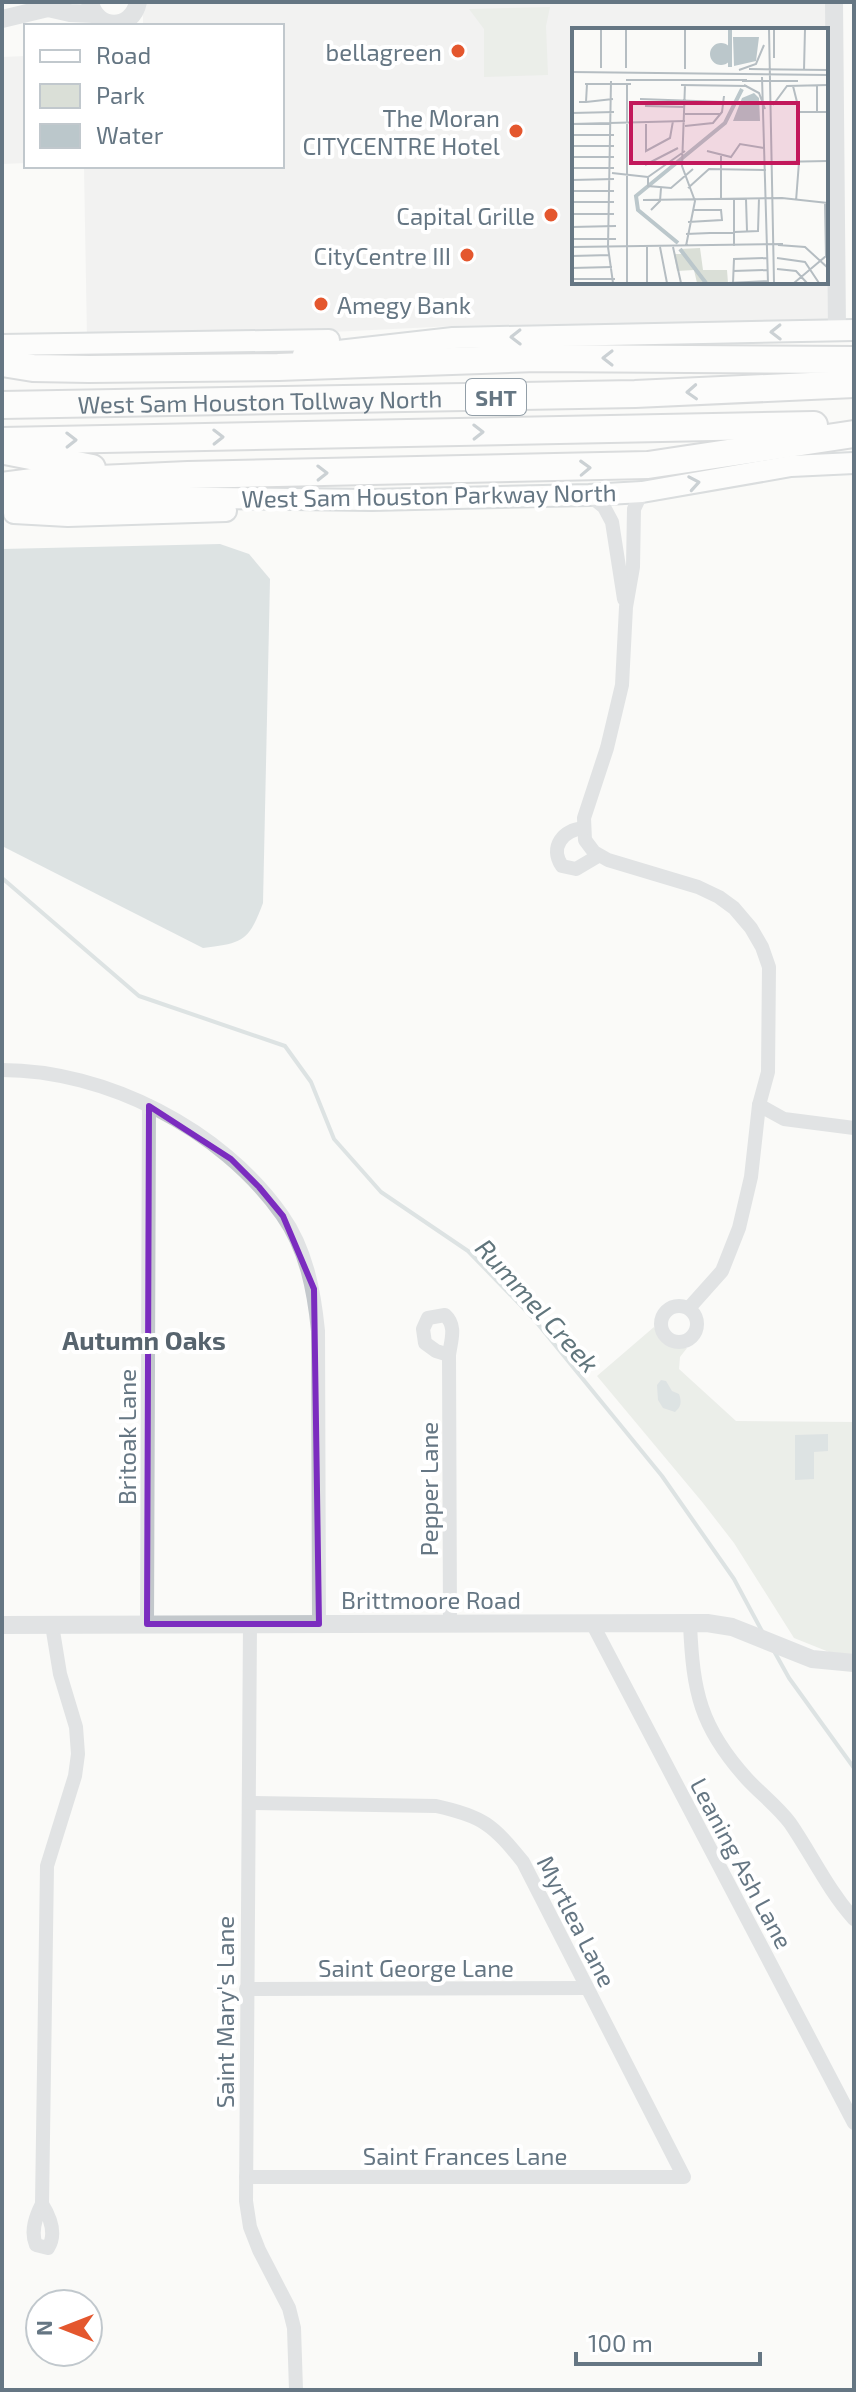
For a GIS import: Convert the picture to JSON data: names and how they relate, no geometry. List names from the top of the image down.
{
  "streets": {
    "highway": ["SHT", "West Sam Houston Tollway North"],
    "main road": ["West Sam Houston Parkway North"],
    "street": [
      "Britoak Lane",
      "Pepper Lane",
      "Brittmoore Road",
      "Leaning Ash Lane",
      "Myrtlea Lane",
      "Saint George Lane",
      "Saint Mary's Lane",
      "Saint Frances Lane"
    ]
  },
  "crossings": [
    ["Britoak Lane", "Brittmoore Road"],
    ["Pepper Lane", "Brittmoore Road"],
    ["Brittmoore Road", "Leaning Ash Lane"],
    ["Brittmoore Road", "Saint Mary's Lane"],
    ["Myrtlea Lane", "Saint George Lane"],
    ["Myrtlea Lane", "Saint Mary's Lane"],
    ["Myrtlea Lane", "Saint Frances Lane"],
    ["Saint George Lane", "Saint Mary's Lane"],
    ["Saint Mary's Lane", "Saint Frances Lane"]
  ],
  "districts": ["Autumn Oaks"],
  "water": ["Rummel Creek"],
  "places": [
    "bellagreen",
    "The Moran CITYCENTRE Hotel",
    "Capital Grille",
    "CityCentre III",
    "Amegy Bank"
  ],
  "legend": ["Road", "Park", "Water"],
  "scale_bar": "100 m",
  "north": "left"
}
